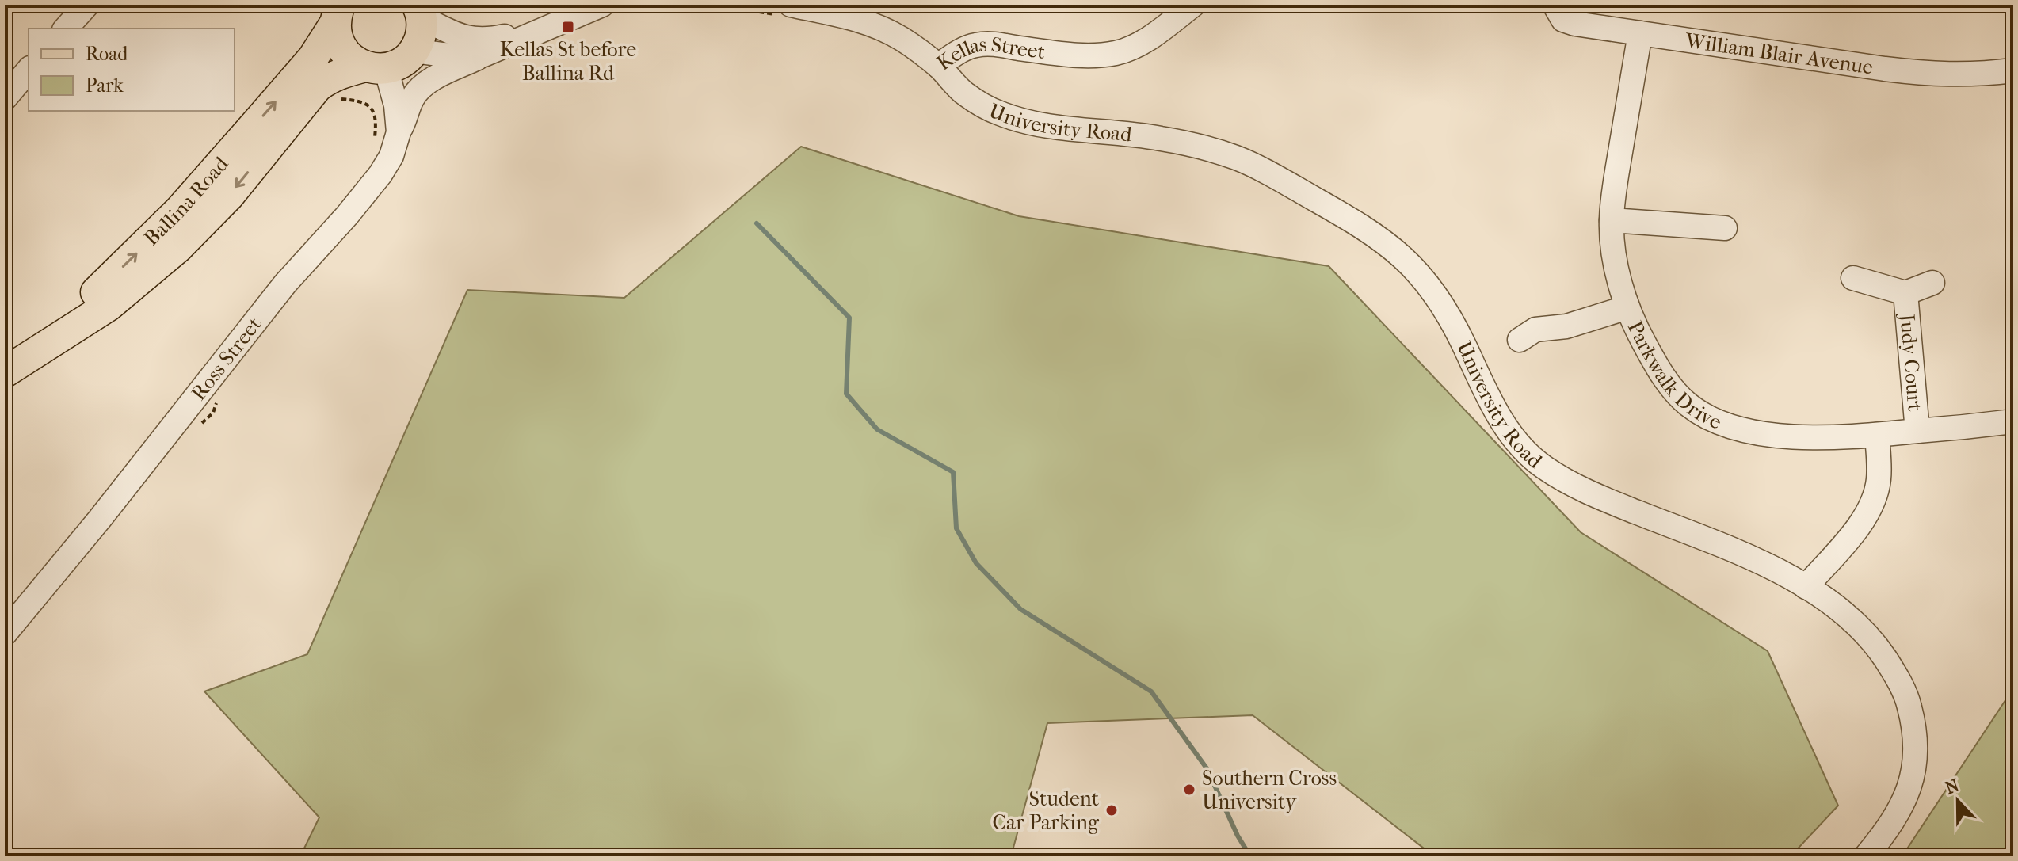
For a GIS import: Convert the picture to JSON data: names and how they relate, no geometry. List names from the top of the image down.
{
  "streets": {
    "main road": ["Ballina Road"],
    "street": [
      "William Blair Avenue",
      "Kellas Street",
      "University Road",
      "Ross Street",
      "Judy Court",
      "Parkwalk Drive"
    ]
  },
  "crossings": [
    ["William Blair Avenue", "Parkwalk Drive"],
    ["Kellas Street", "University Road"],
    ["Ballina Road", "Ross Street"],
    ["Judy Court", "Parkwalk Drive"]
  ],
  "places": {
    "transit": ["Kellas St before Ballina Rd"],
    "other": ["Southern Cross University", "Student Car Parking"]
  },
  "legend": ["Road", "Park"],
  "north": "top"
}
